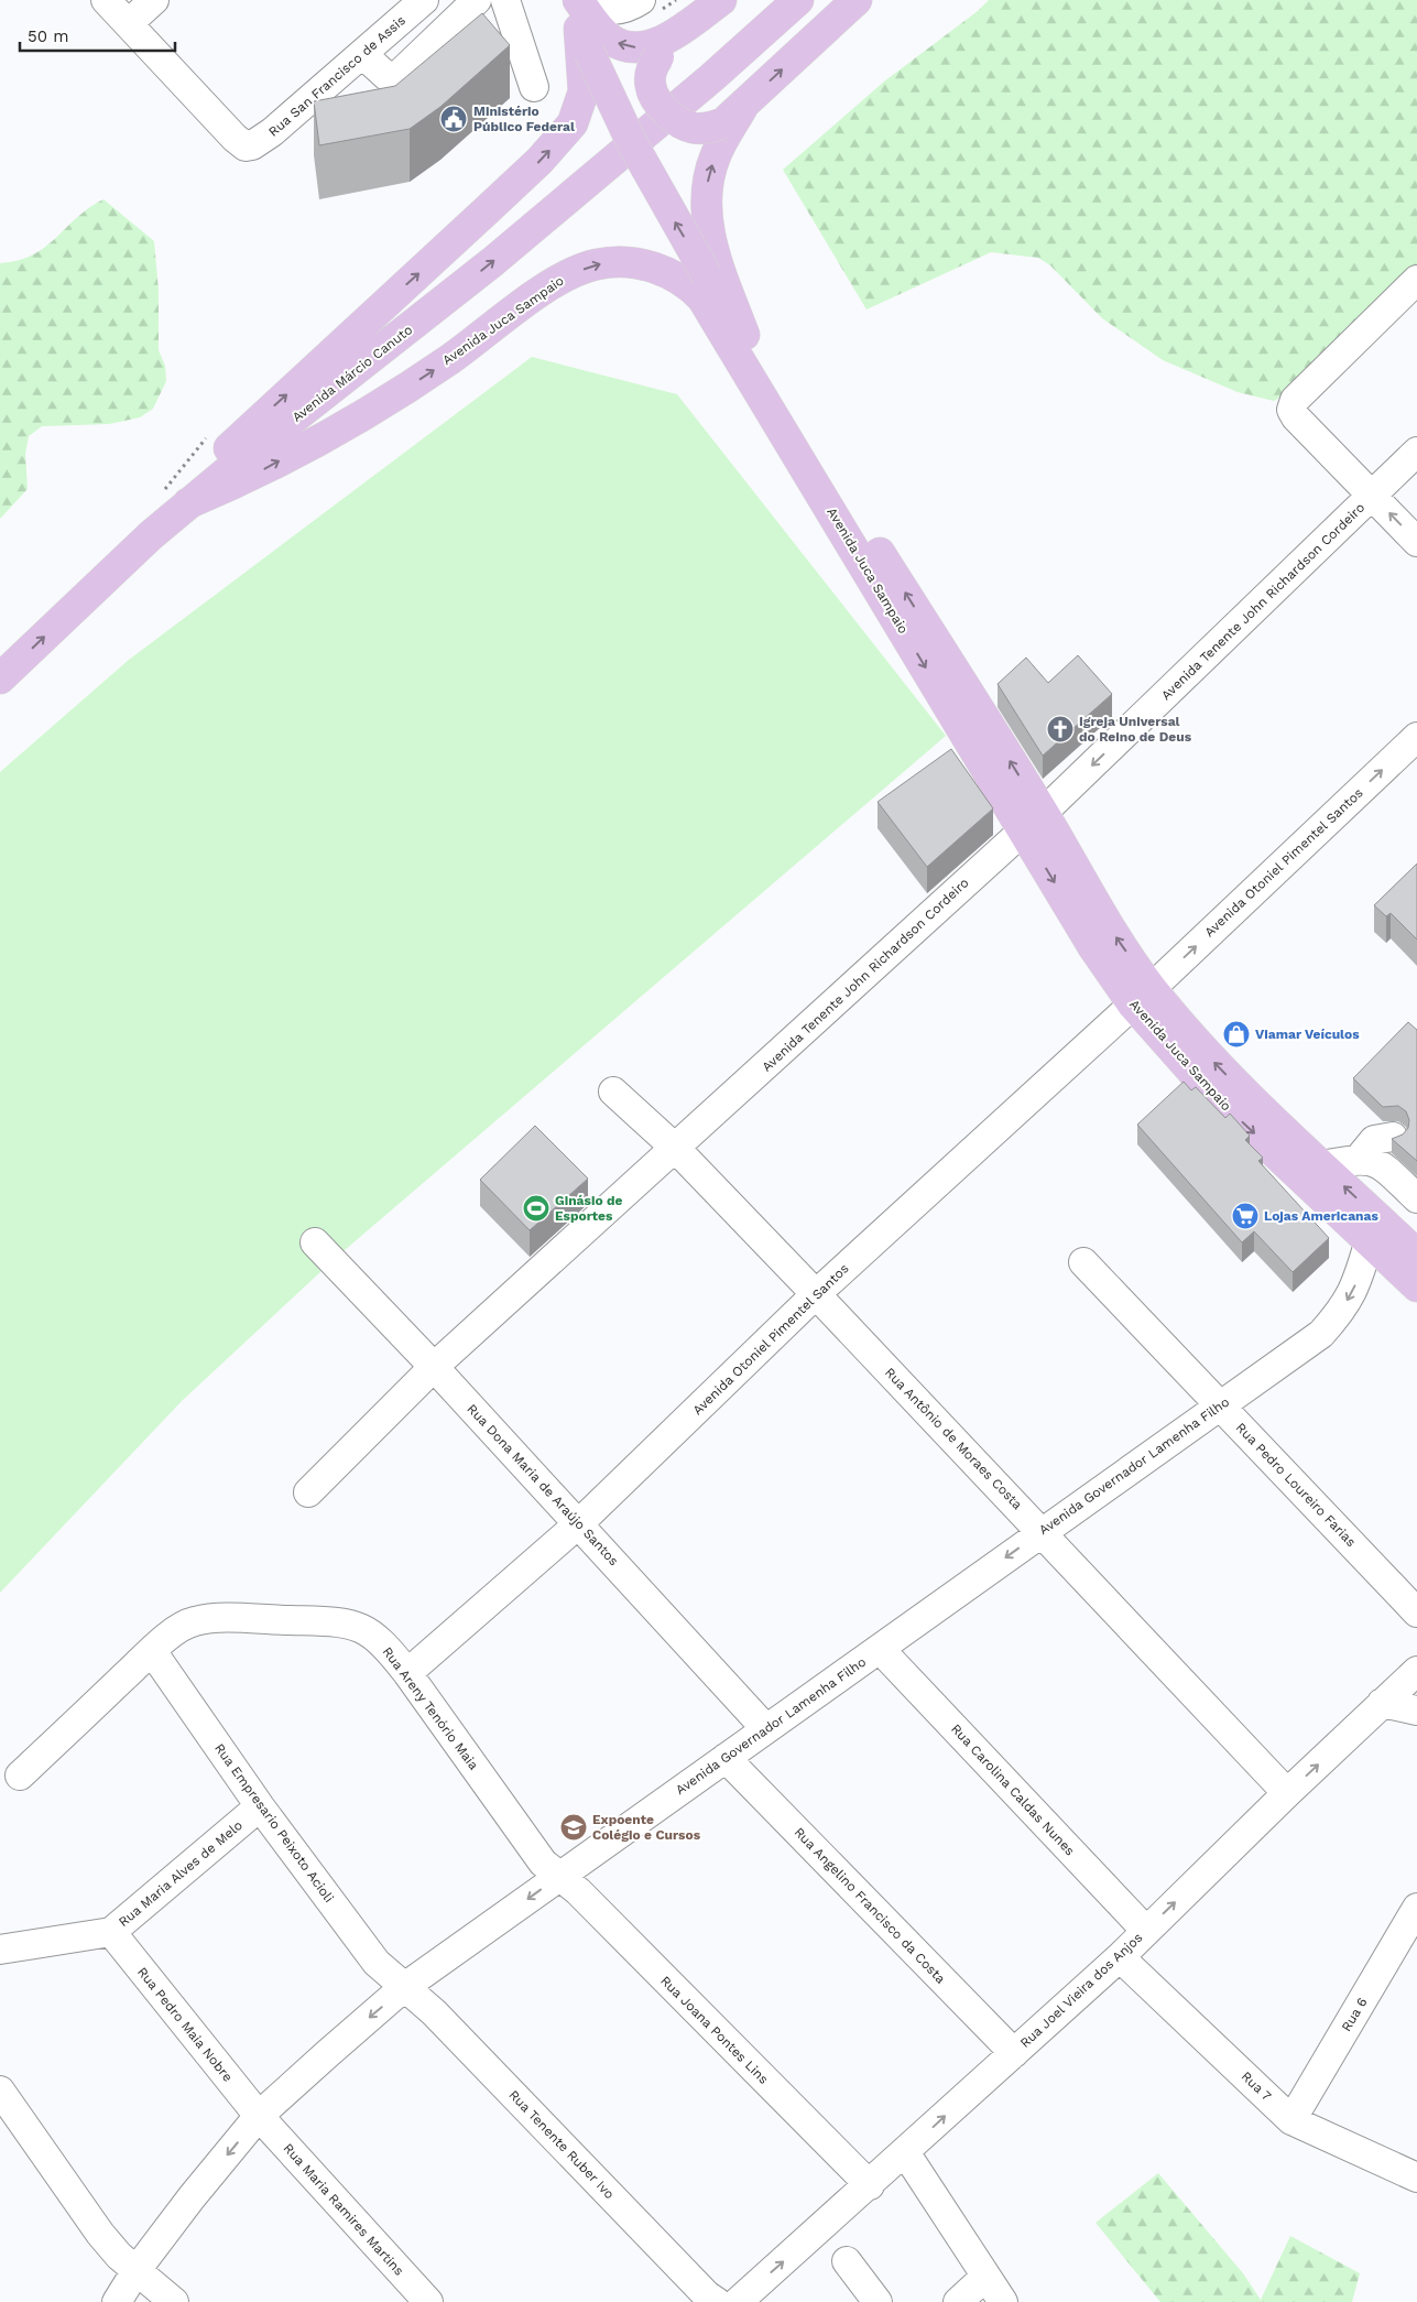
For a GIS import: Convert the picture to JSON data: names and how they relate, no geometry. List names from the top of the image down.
{
  "streets": {
    "main road": ["Avenida Juca Sampaio", "Avenida Márcio Canuto"],
    "street": [
      "Rua San Francisco de Assis",
      "Avenida Tenente John Richardson Cordeiro",
      "Avenida Otoniel Pimentel Santos",
      "Rua Antônio de Moraes Costa",
      "Avenida Governador Lamenha Filho",
      "Rua Dona Maria de Araújo Santos",
      "Rua Pedro Loureiro Farias",
      "Rua Areny Tenório Maia",
      "Rua Carolina Caldas Nunes",
      "Rua Empresario Peixoto Acioli",
      "Rua Maria Alves de Melo",
      "Rua Angelino Francisco da Costa",
      "Rua Joel Vieira dos Anjos",
      "Rua 6",
      "Rua Pedro Maia Nobre",
      "Rua Joana Pontes Lins",
      "Rua 7",
      "Rua Tenente Ruber Ivo",
      "Rua Maria Ramires Martins"
    ]
  },
  "crossings": [
    ["Avenida Juca Sampaio", "Avenida Márcio Canuto"],
    ["Avenida Juca Sampaio", "Avenida Tenente John Richardson Cordeiro"],
    ["Avenida Juca Sampaio", "Avenida Otoniel Pimentel Santos"],
    ["Avenida Juca Sampaio", "Avenida Governador Lamenha Filho"],
    ["Avenida Tenente John Richardson Cordeiro", "Rua Antônio de Moraes Costa"],
    ["Avenida Tenente John Richardson Cordeiro", "Rua Dona Maria de Araújo Santos"],
    ["Avenida Otoniel Pimentel Santos", "Rua Antônio de Moraes Costa"],
    ["Avenida Otoniel Pimentel Santos", "Rua Dona Maria de Araújo Santos"],
    ["Avenida Otoniel Pimentel Santos", "Rua Areny Tenório Maia"],
    ["Rua Antônio de Moraes Costa", "Avenida Governador Lamenha Filho"],
    ["Rua Antônio de Moraes Costa", "Rua Joel Vieira dos Anjos"],
    ["Avenida Governador Lamenha Filho", "Rua Dona Maria de Araújo Santos"],
    ["Avenida Governador Lamenha Filho", "Rua Pedro Loureiro Farias"],
    ["Avenida Governador Lamenha Filho", "Rua Areny Tenório Maia"],
    ["Avenida Governador Lamenha Filho", "Rua Carolina Caldas Nunes"],
    ["Avenida Governador Lamenha Filho", "Rua Empresario Peixoto Acioli"],
    ["Avenida Governador Lamenha Filho", "Rua Angelino Francisco da Costa"],
    ["Avenida Governador Lamenha Filho", "Rua Pedro Maia Nobre"],
    ["Avenida Governador Lamenha Filho", "Rua Joana Pontes Lins"],
    ["Avenida Governador Lamenha Filho", "Rua Tenente Ruber Ivo"],
    ["Avenida Governador Lamenha Filho", "Rua Maria Ramires Martins"],
    ["Rua Areny Tenório Maia", "Rua Empresario Peixoto Acioli"],
    ["Rua Areny Tenório Maia", "Rua Joana Pontes Lins"],
    ["Rua Carolina Caldas Nunes", "Rua Joel Vieira dos Anjos"],
    ["Rua Empresario Peixoto Acioli", "Rua Maria Alves de Melo"],
    ["Rua Empresario Peixoto Acioli", "Rua Tenente Ruber Ivo"],
    ["Rua Maria Alves de Melo", "Rua Pedro Maia Nobre"],
    ["Rua Angelino Francisco da Costa", "Rua Joel Vieira dos Anjos"],
    ["Rua Joel Vieira dos Anjos", "Rua Joana Pontes Lins"],
    ["Rua Joel Vieira dos Anjos", "Rua 7"],
    ["Rua 6", "Rua 7"],
    ["Rua Pedro Maia Nobre", "Rua Maria Ramires Martins"]
  ],
  "one_way": ["Avenida Governador Lamenha Filho", "Rua Joel Vieira dos Anjos"],
  "places": {
    "public building": ["Ministério Público Federal"],
    "church": ["Igreja Universal do Reino de Deus"],
    "shop": ["Viamar Veículos"],
    "sports": ["Ginásio de Esportes"],
    "supermarket": ["Lojas Americanas"],
    "school or university": ["Expoente Colégio e Cursos"]
  },
  "scale_bar": "50 m"
}
